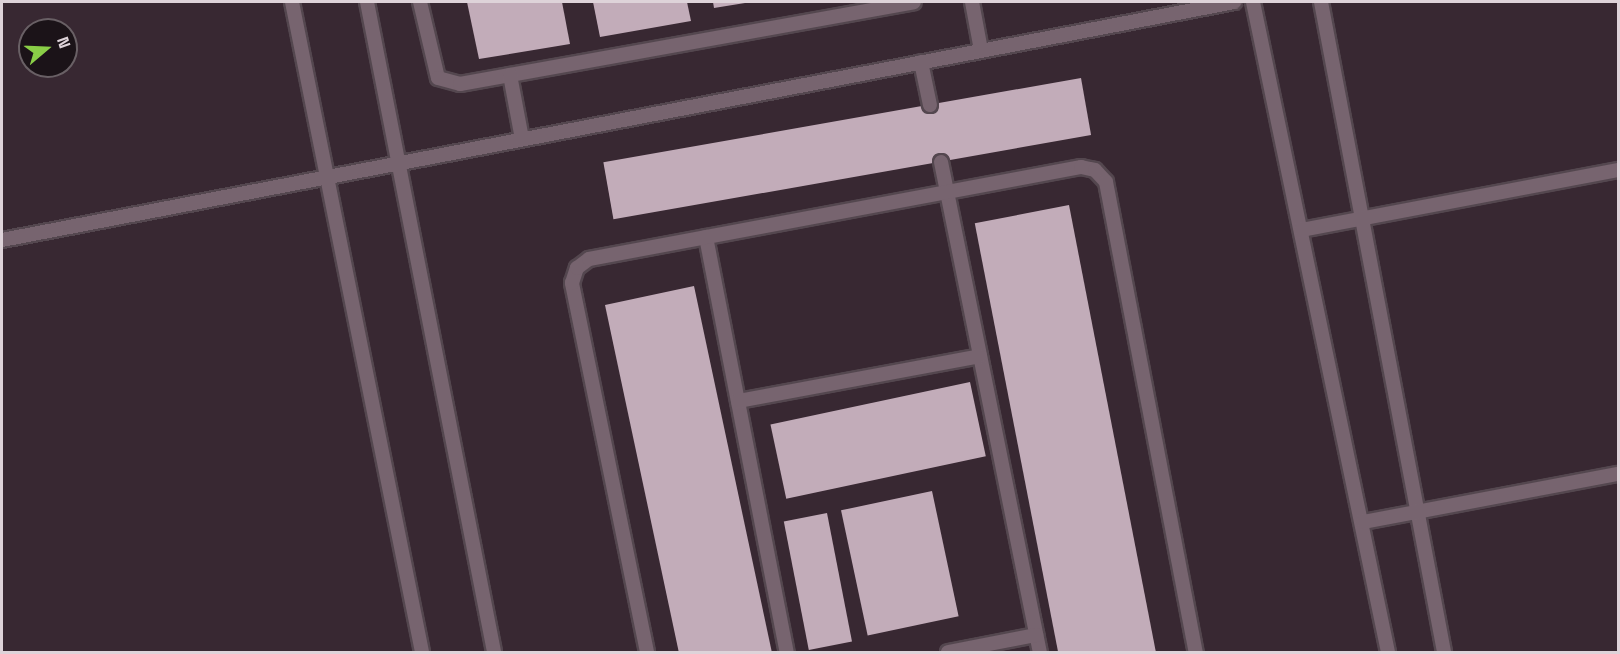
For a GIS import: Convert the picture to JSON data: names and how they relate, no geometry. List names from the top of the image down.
{
  "north": "right"
}
